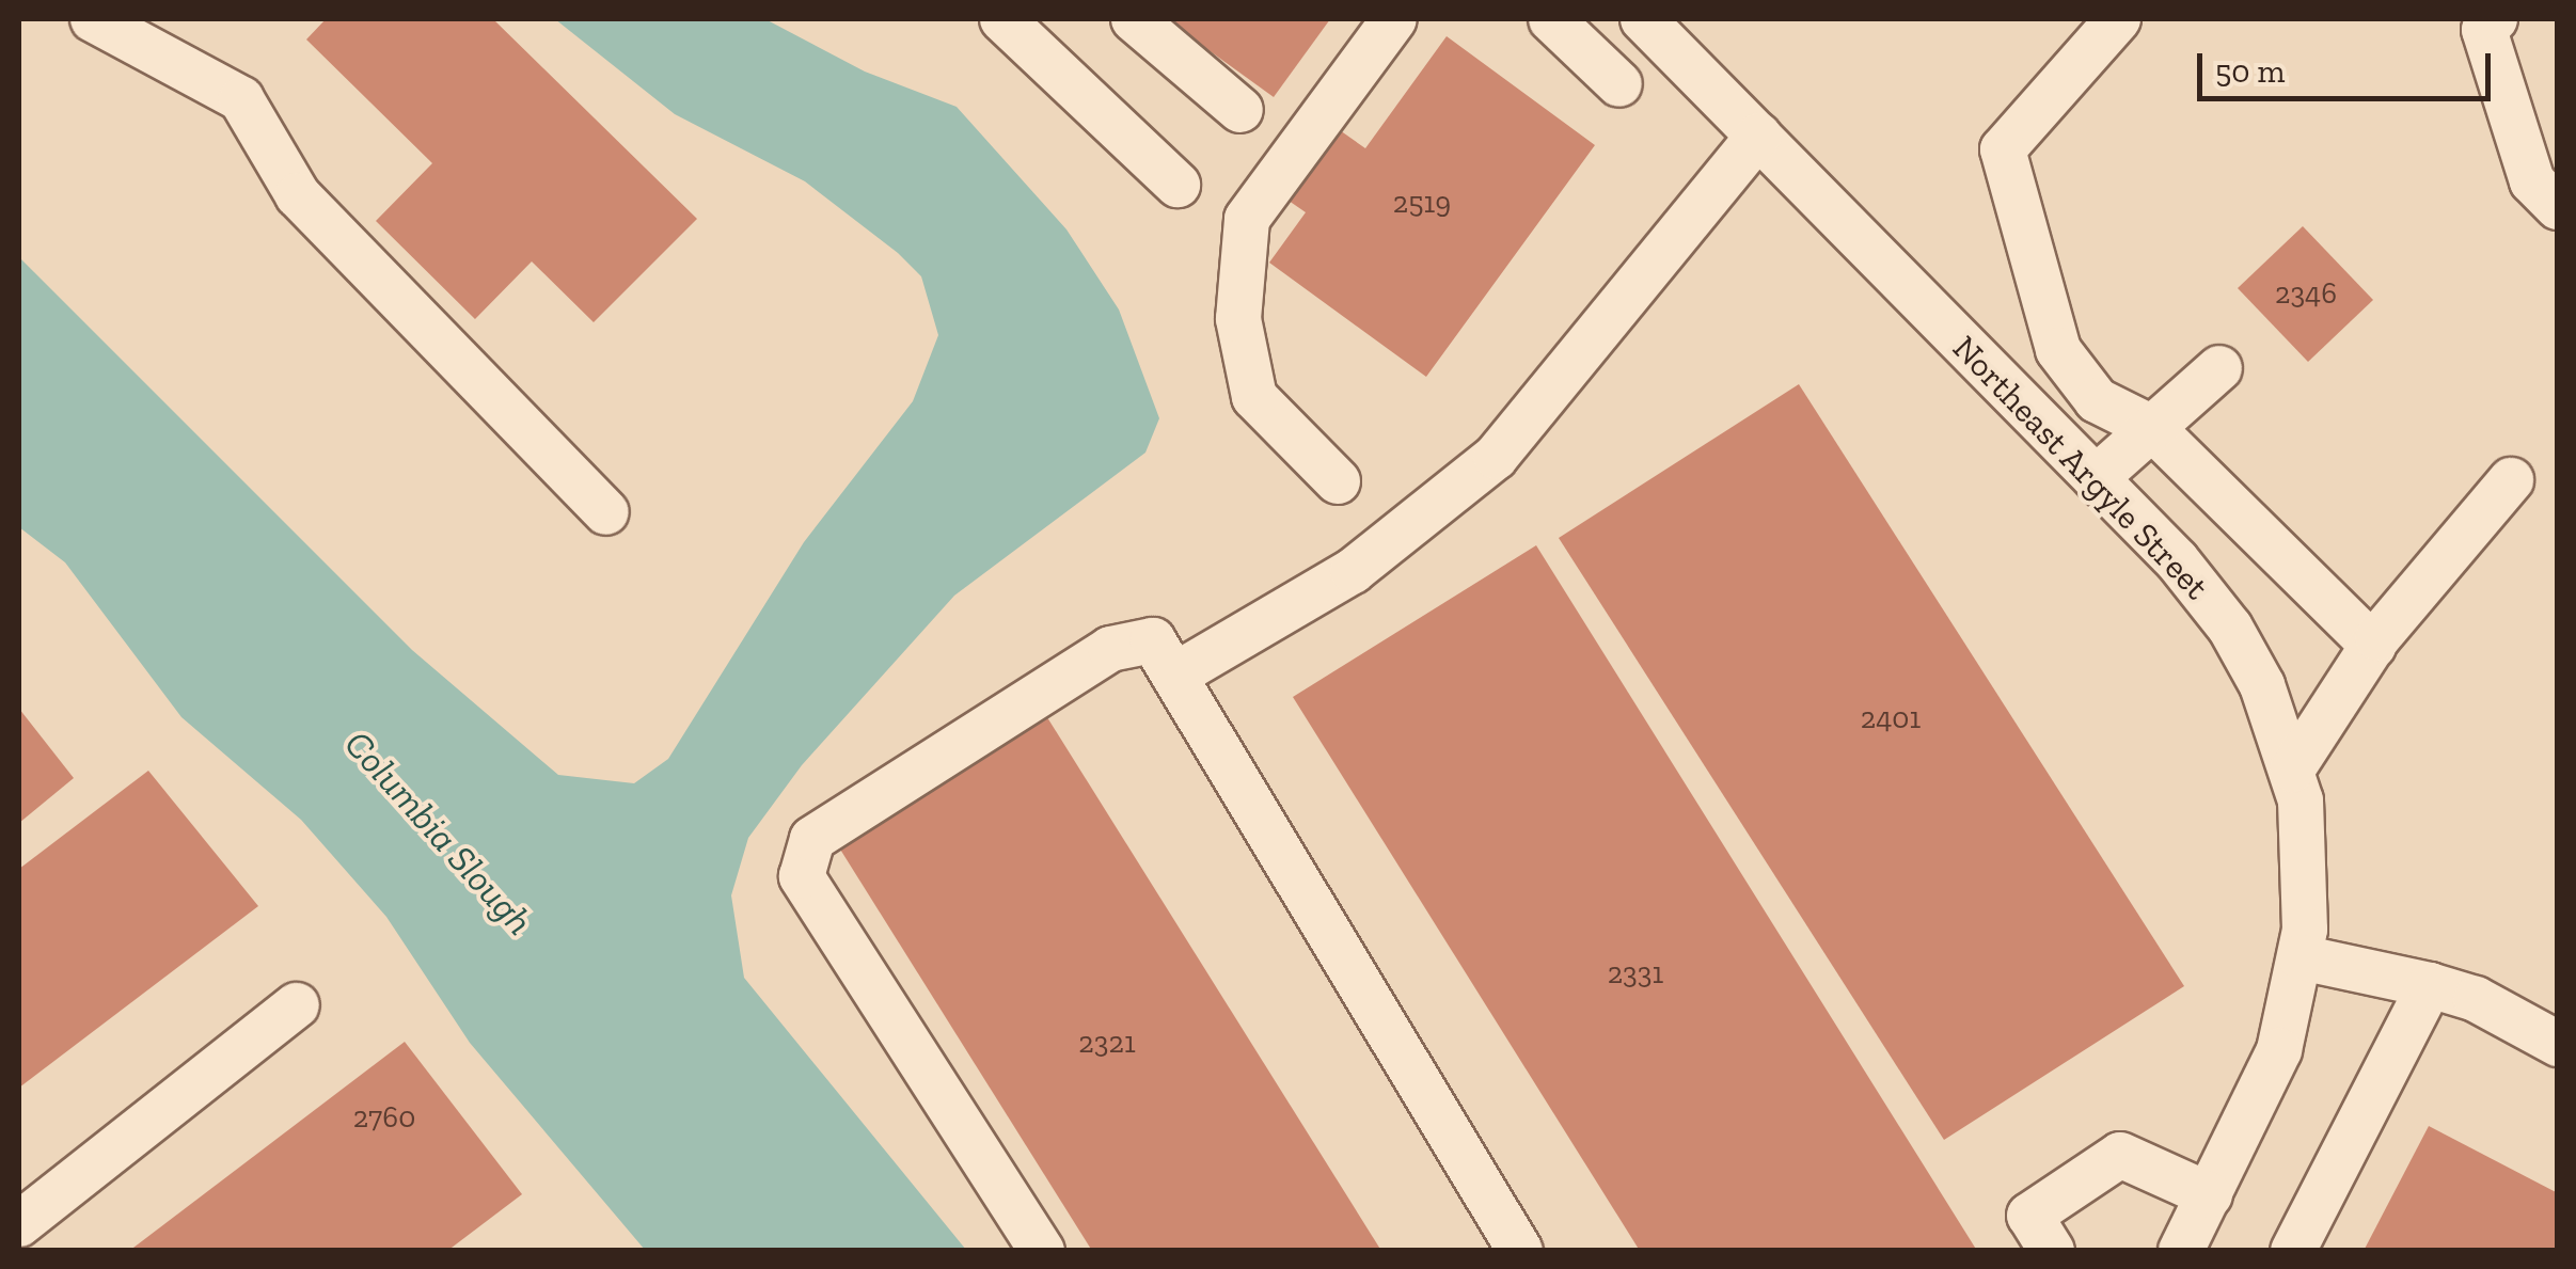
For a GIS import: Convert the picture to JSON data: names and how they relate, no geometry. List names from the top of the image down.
{
  "streets": {
    "street": ["Northeast Argyle Street"]
  },
  "water": ["Columbia Slough"],
  "house_numbers": [
    "2519",
    "2346",
    "2401",
    "2331",
    "2321",
    "2760"
  ],
  "scale_bar": "50 m"
}
